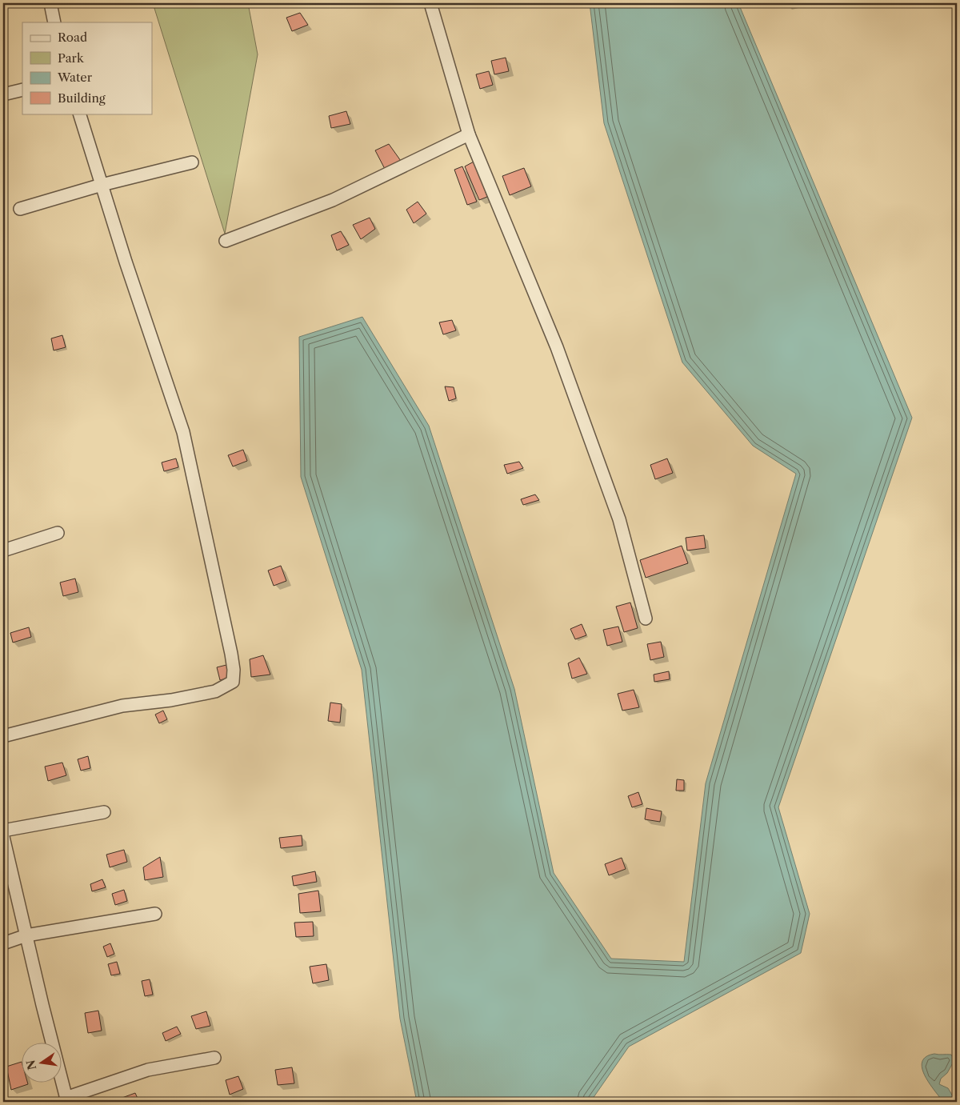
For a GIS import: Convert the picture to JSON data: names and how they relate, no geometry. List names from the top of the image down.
{
  "legend": [
    "Road",
    "Park",
    "Water",
    "Building"
  ],
  "north": "left"
}
